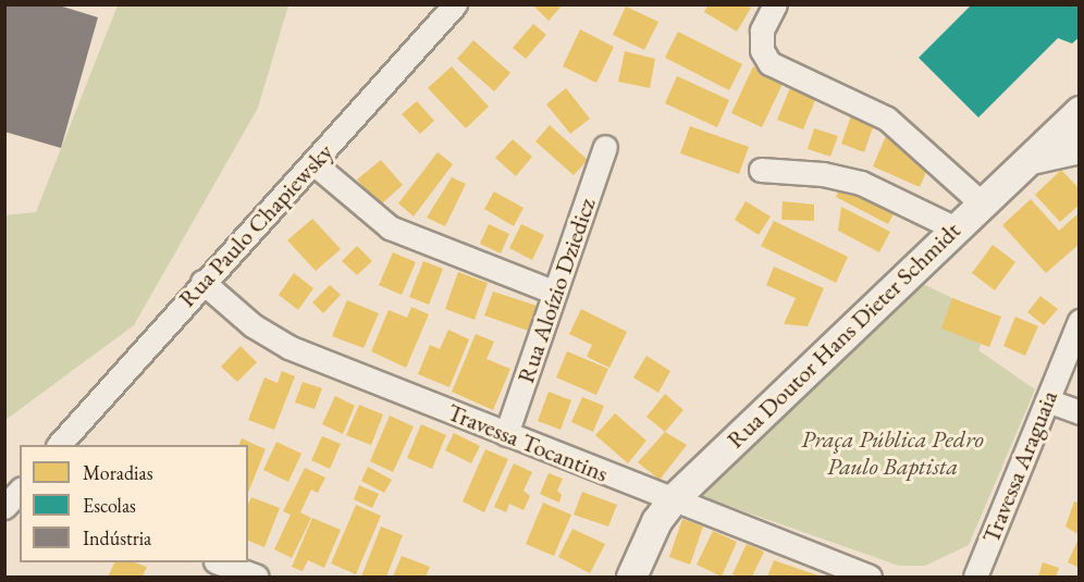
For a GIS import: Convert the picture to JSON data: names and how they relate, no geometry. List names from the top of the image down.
{
  "streets": {
    "street": [
      "Rua Paulo Chapiewsky",
      "Rua Aloízio Dziedicz",
      "Rua Doutor Hans Dieter Schmidt",
      "Travessa Tocantins",
      "Travessa Araguaia"
    ]
  },
  "crossings": [
    ["Rua Paulo Chapiewsky", "Travessa Tocantins"],
    ["Rua Aloízio Dziedicz", "Travessa Tocantins"],
    ["Rua Doutor Hans Dieter Schmidt", "Travessa Tocantins"]
  ],
  "parks": ["Praça Pública Pedro Paulo Baptista"],
  "legend": ["Moradias", "Escolas", "Indústria"]
}
